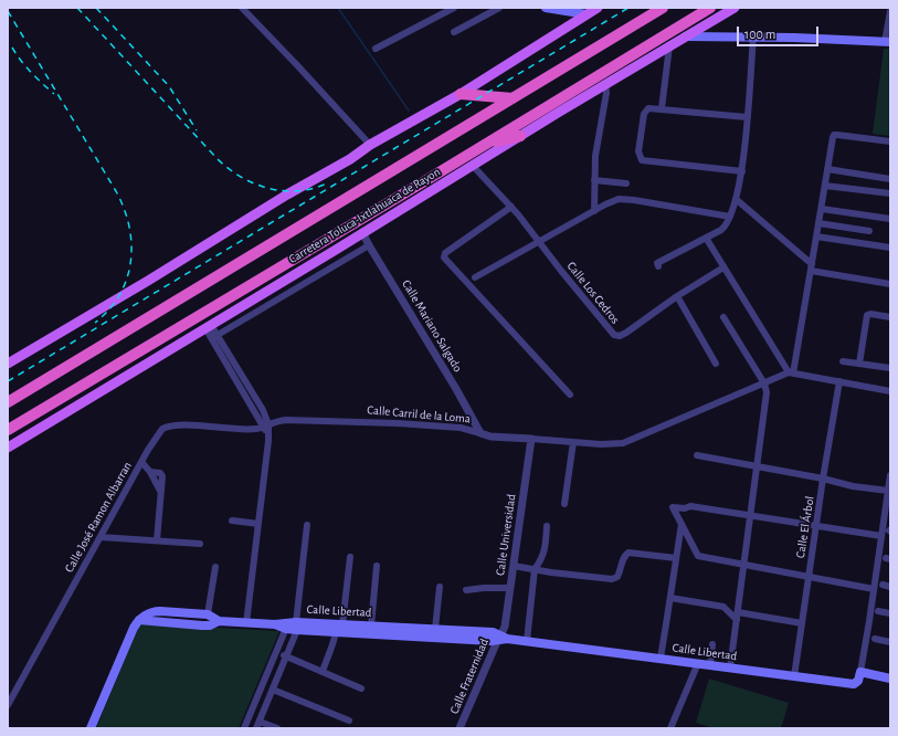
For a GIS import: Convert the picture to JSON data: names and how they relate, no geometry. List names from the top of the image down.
{
  "streets": {
    "highway": ["Carretera Toluca-Ixtlahuaca de Rayon"],
    "main road": ["Calle Libertad"],
    "street": [
      "Calle Los Cedros",
      "Calle Mariano Salgado",
      "Calle Carril de la Loma",
      "Calle José Ramon Albarran",
      "Calle El Árbol",
      "Calle Universidad",
      "Calle Fraternidad"
    ]
  },
  "crossings": [
    ["Carretera Toluca-Ixtlahuaca de Rayon", "Calle Los Cedros"],
    ["Carretera Toluca-Ixtlahuaca de Rayon", "Calle Mariano Salgado"],
    ["Calle Mariano Salgado", "Calle Carril de la Loma"],
    ["Calle Carril de la Loma", "Calle José Ramon Albarran"],
    ["Calle Carril de la Loma", "Calle Universidad"],
    ["Calle El Árbol", "Calle Libertad"],
    ["Calle Universidad", "Calle Libertad"],
    ["Calle Universidad", "Calle Fraternidad"],
    ["Calle Libertad", "Calle Fraternidad"]
  ],
  "scale_bar": "100 m"
}
